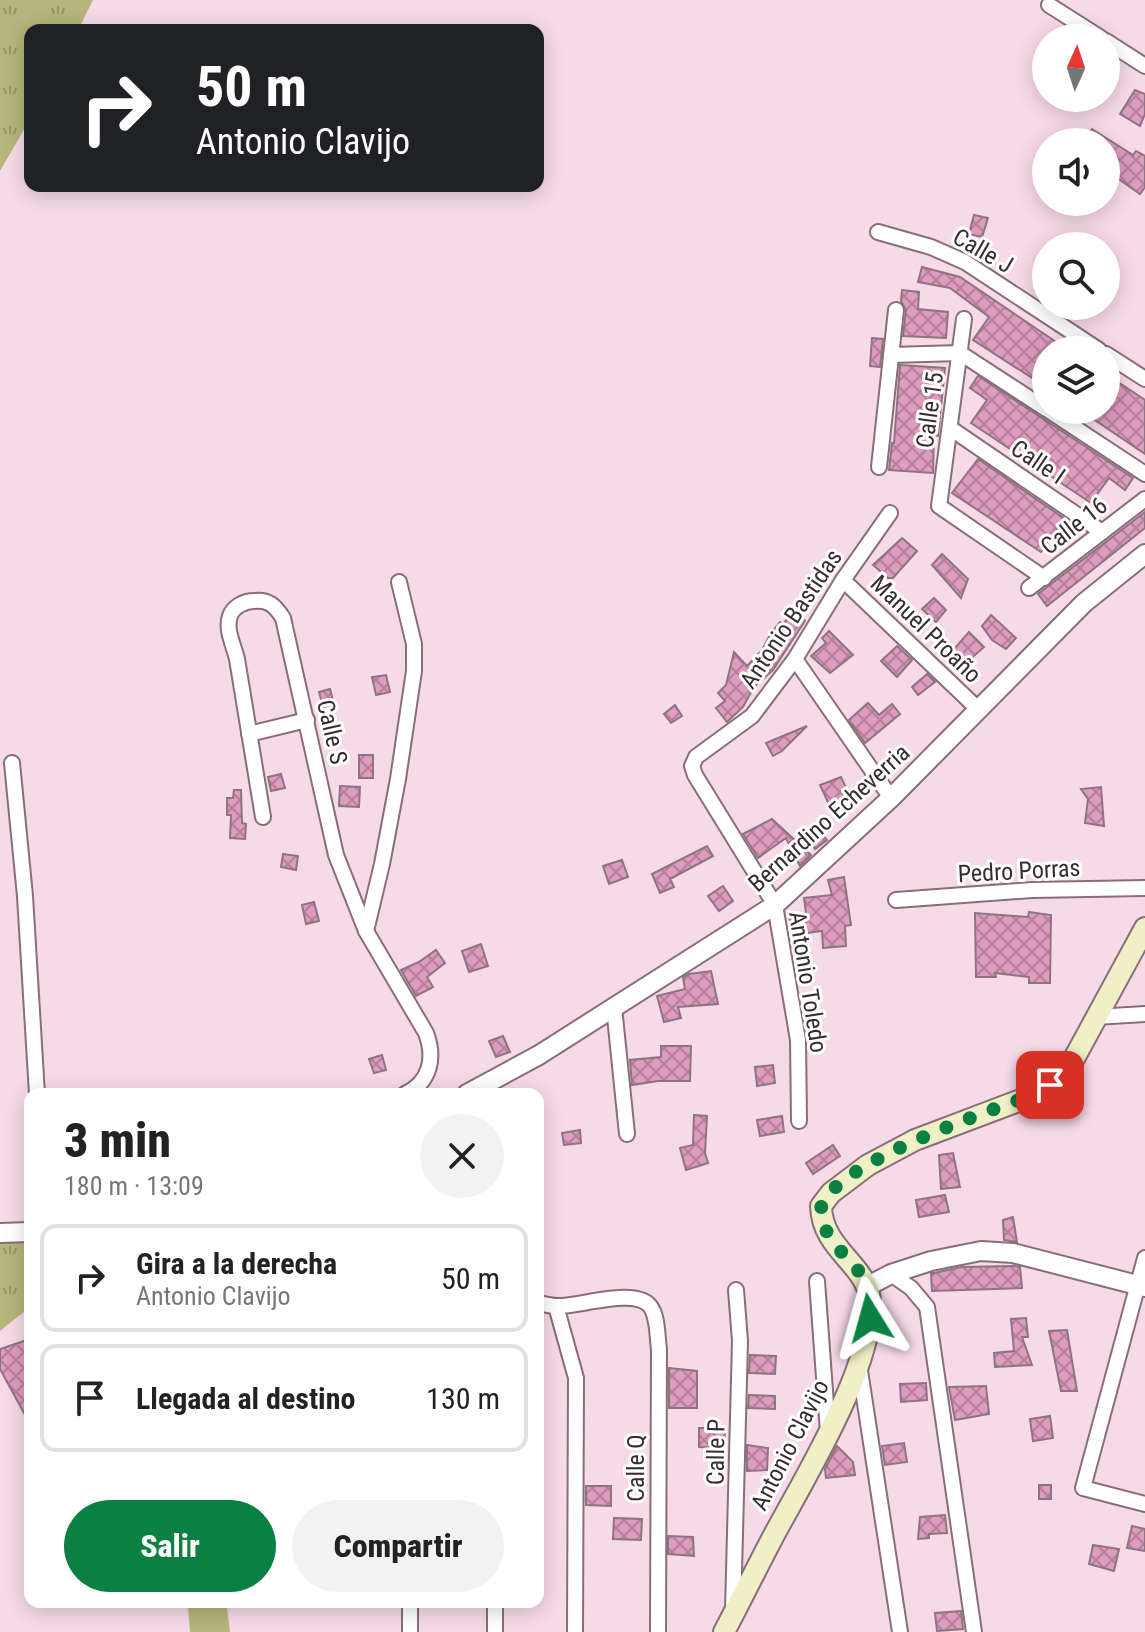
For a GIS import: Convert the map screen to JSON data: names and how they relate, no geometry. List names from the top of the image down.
{
  "streets": {
    "main road": ["Antonio Clavijo"],
    "street": [
      "Calle J",
      "Calle 15",
      "Calle I",
      "Calle 16",
      "Antonio Bastidas",
      "Manuel Proaño",
      "Calle S",
      "Bernardino Echeverria",
      "Pedro Porras",
      "Antonio Toledo",
      "Calle P",
      "Calle Q"
    ]
  },
  "crossings": [
    ["Calle 15", "Calle I"],
    ["Calle 15", "Calle 16"],
    ["Calle I", "Calle 16"],
    ["Antonio Bastidas", "Manuel Proaño"],
    ["Antonio Bastidas", "Antonio Toledo"],
    ["Manuel Proaño", "Bernardino Echeverria"],
    ["Bernardino Echeverria", "Antonio Toledo"],
    ["Antonio Clavijo", "Calle P"]
  ],
  "north": "top",
  "page": {
    "turn": ["50 m", "Antonio Clavijo"],
    "heading": ["3 min", "180 m · 13:09"],
    "list": [
      {
        "name": "Gira a la derecha",
        "note": "Antonio Clavijo",
        "value": "50 m"
      },
      {
        "name": "Llegada al destino",
        "value": "130 m"
      }
    ],
    "buttons": ["Salir", "Compartir"]
  }
}
